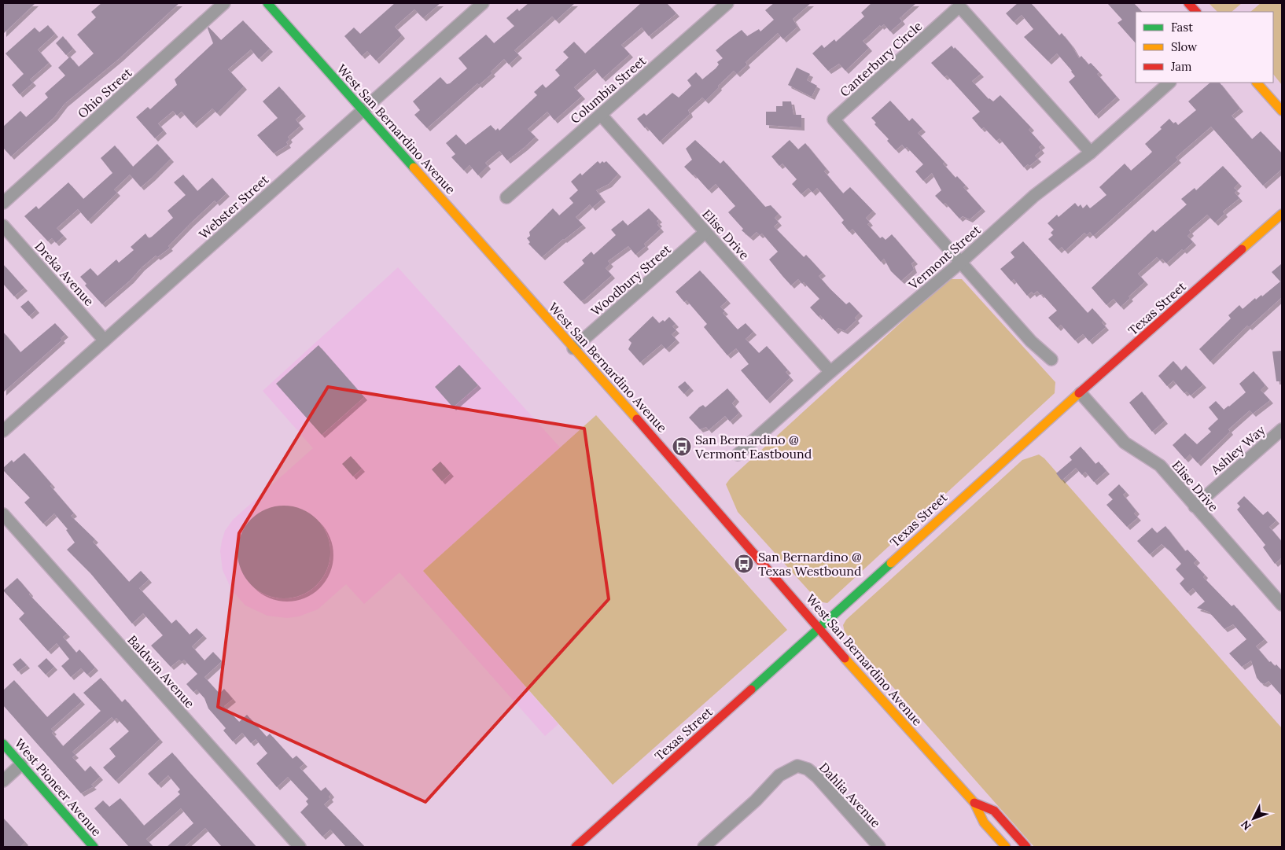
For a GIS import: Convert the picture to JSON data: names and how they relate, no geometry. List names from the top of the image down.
{
  "streets": {
    "main road": ["West San Bernardino Avenue", "Texas Street", "West Pioneer Avenue"],
    "street": [
      "Canterbury Circle",
      "Columbia Street",
      "Ohio Street",
      "Webster Street",
      "Elise Drive",
      "Vermont Street",
      "Dreka Avenue",
      "Woodbury Street",
      "Ashley Way",
      "Baldwin Avenue",
      "Dahlia Avenue"
    ]
  },
  "crossings": [
    ["Canterbury Circle", "Vermont Street"],
    ["Columbia Street", "Elise Drive"],
    ["West San Bernardino Avenue", "Webster Street"],
    ["West San Bernardino Avenue", "Woodbury Street"],
    ["West San Bernardino Avenue", "Texas Street"],
    ["Webster Street", "Dreka Avenue"],
    ["Elise Drive", "Vermont Street"],
    ["Elise Drive", "Woodbury Street"],
    ["Elise Drive", "Texas Street"],
    ["Elise Drive", "Ashley Way"]
  ],
  "places": {
    "bus stop": ["San Bernardino @ Vermont Eastbound", "San Bernardino @ Texas Westbound"]
  },
  "legend": ["Fast", "Slow", "Jam"],
  "north": "bottom left"
}
